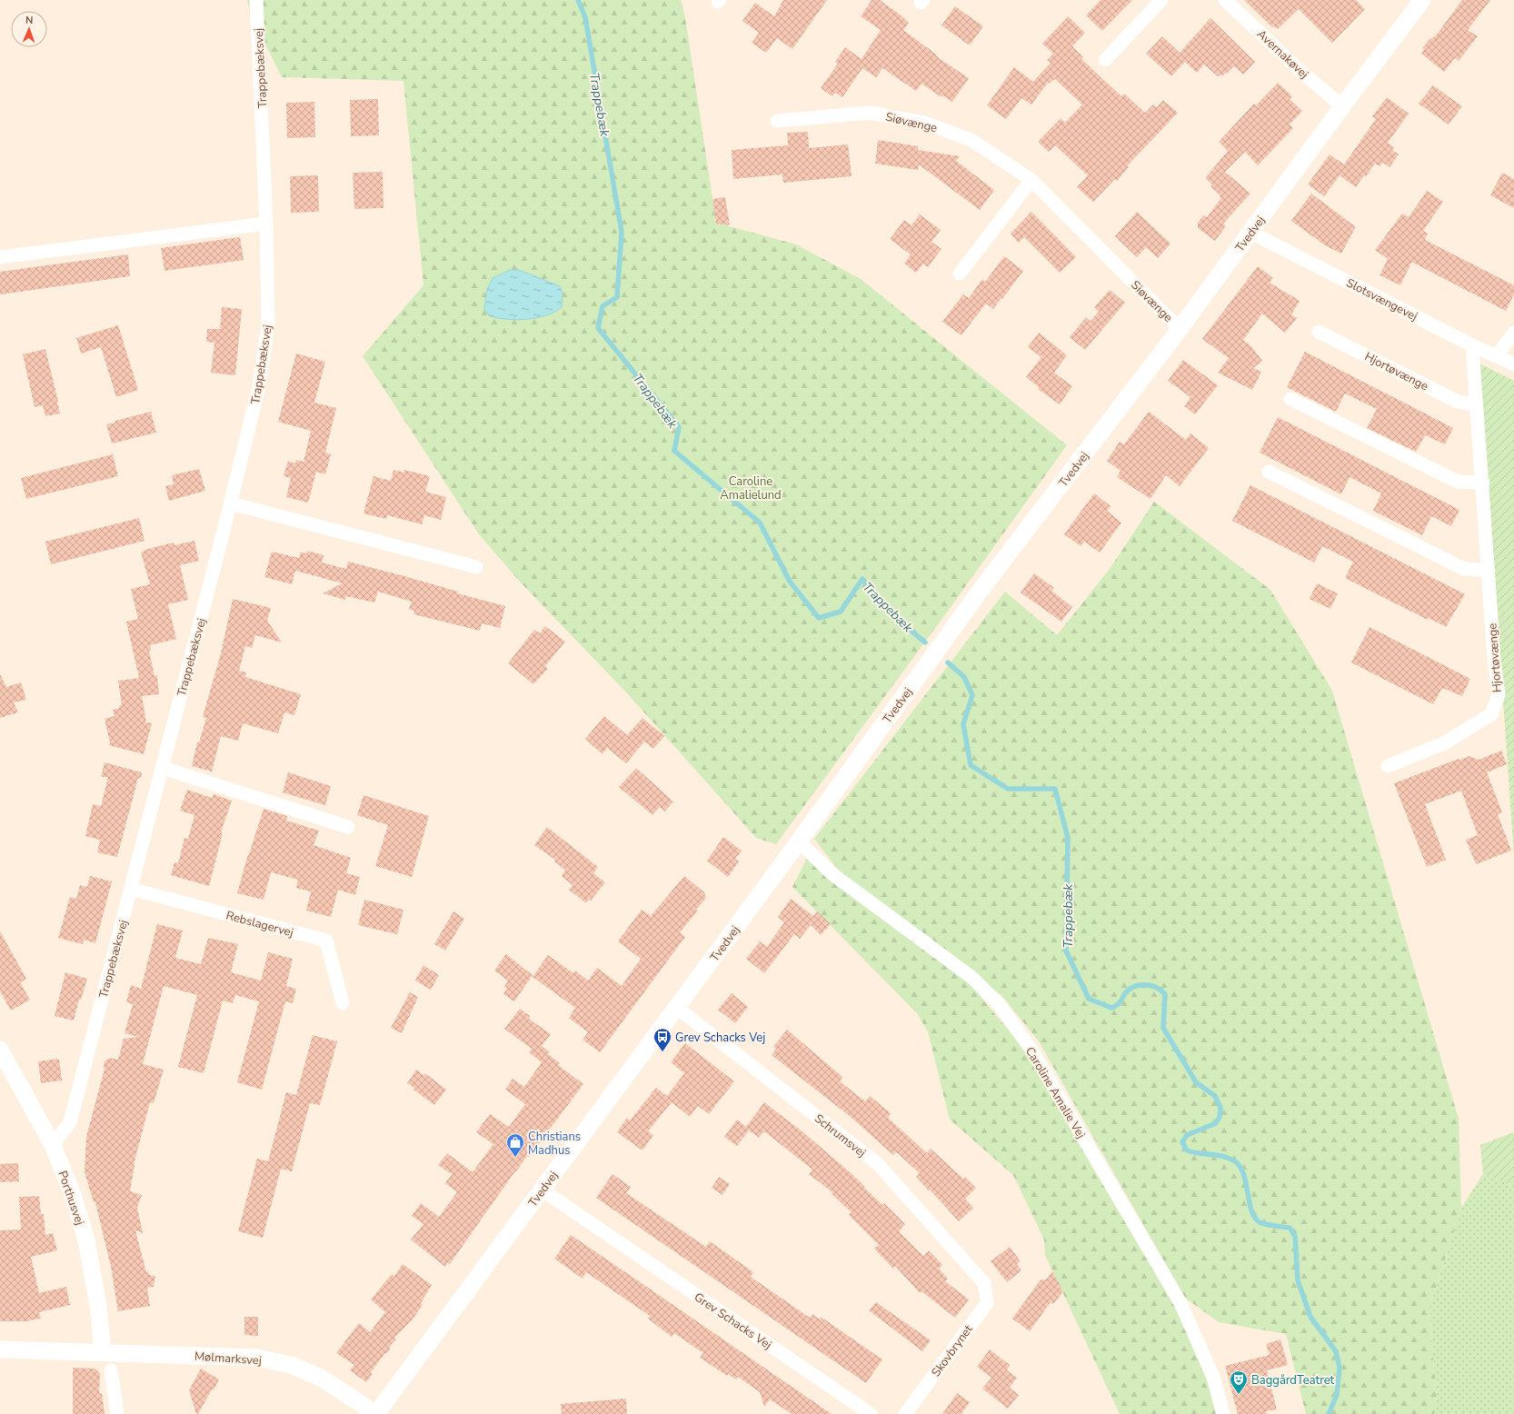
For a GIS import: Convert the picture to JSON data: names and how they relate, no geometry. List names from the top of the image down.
{
  "streets": {
    "street": [
      "Avernakøvej",
      "Trappebæksvej",
      "Siøvænge",
      "Tvedvej",
      "Slotsvængevej",
      "Hjortøvænge",
      "Rebslagervej",
      "Caroline Amalie Vej",
      "Schrumsvej",
      "Porthusvej",
      "Grev Schacks Vej",
      "Skovbrynet",
      "Mølmarksvej"
    ]
  },
  "crossings": [
    ["Avernakøvej", "Tvedvej"],
    ["Trappebæksvej", "Rebslagervej"],
    ["Trappebæksvej", "Porthusvej"],
    ["Siøvænge", "Tvedvej"],
    ["Tvedvej", "Slotsvængevej"],
    ["Tvedvej", "Caroline Amalie Vej"],
    ["Tvedvej", "Schrumsvej"],
    ["Tvedvej", "Grev Schacks Vej"],
    ["Tvedvej", "Mølmarksvej"],
    ["Slotsvængevej", "Hjortøvænge"],
    ["Schrumsvej", "Skovbrynet"],
    ["Porthusvej", "Mølmarksvej"]
  ],
  "water": ["Trappebæk"],
  "parks": ["Caroline Amalielund"],
  "places": {
    "bus stop": ["Grev Schacks Vej"],
    "shop": ["Christians Madhus"],
    "theatre": ["BaggårdTeatret"]
  },
  "north": "top"
}
